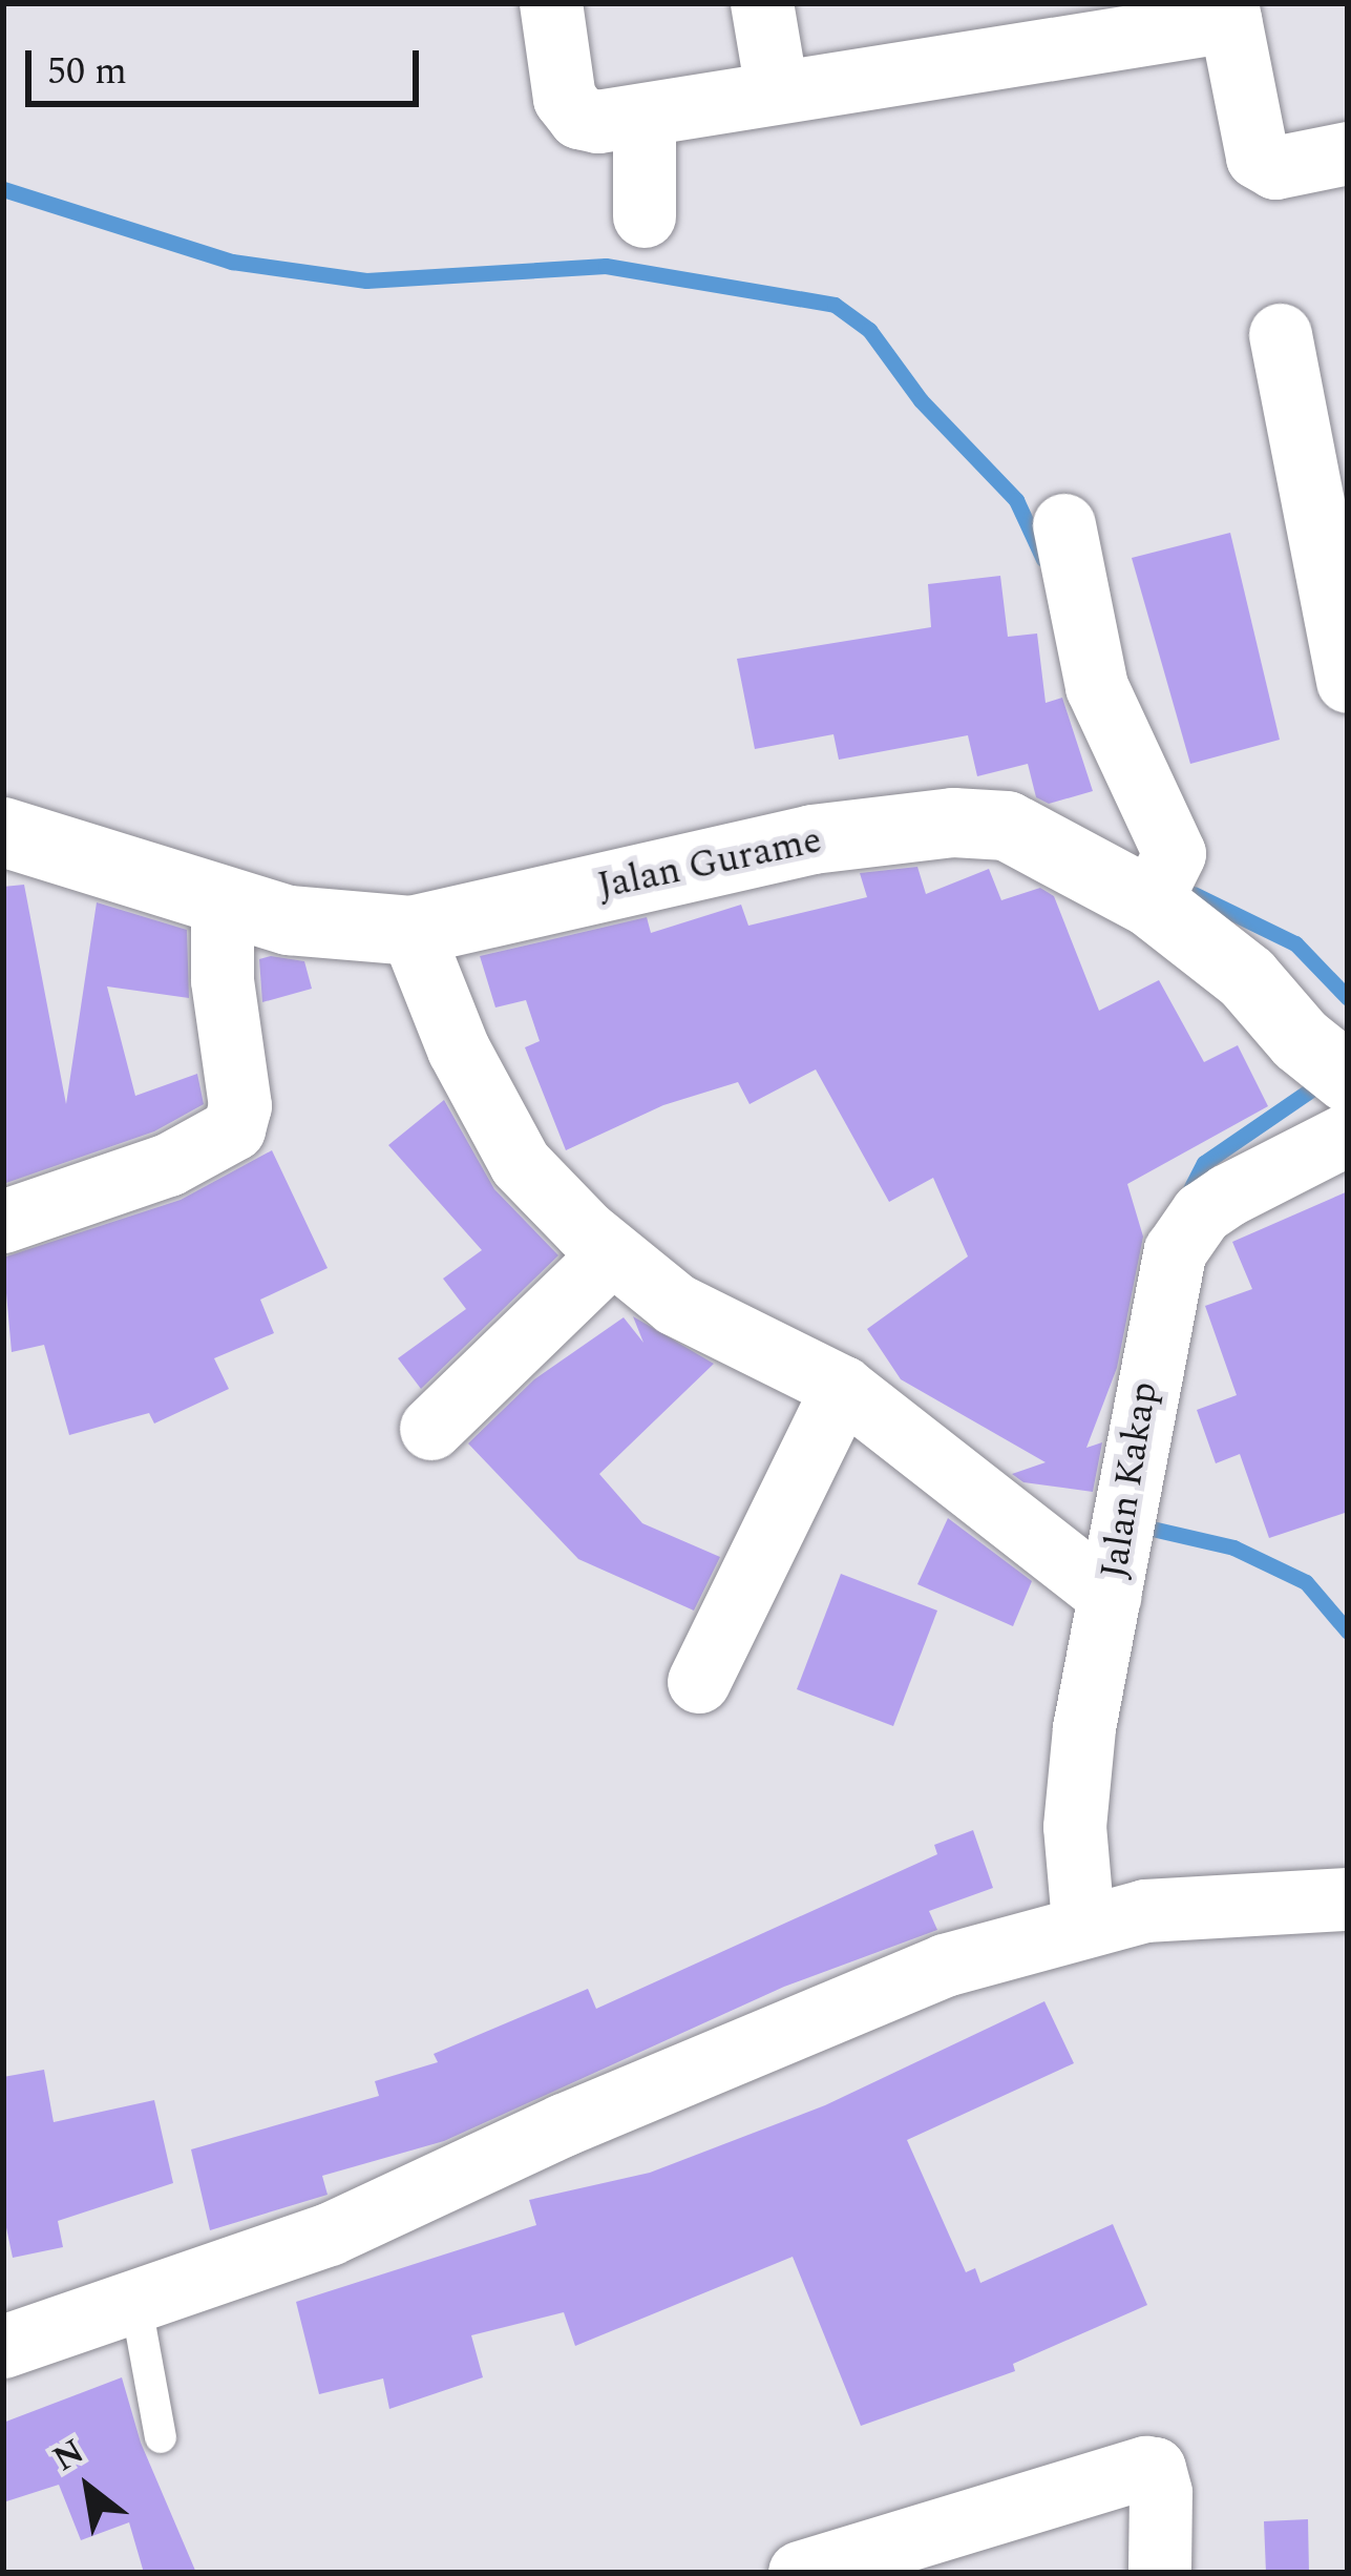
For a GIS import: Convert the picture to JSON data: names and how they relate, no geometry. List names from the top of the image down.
{
  "streets": {
    "street": ["Jalan Gurame", "Jalan Kakap"]
  },
  "crossings": [
    ["Jalan Gurame", "Jalan Kakap"]
  ],
  "scale_bar": "50 m",
  "north": "top left"
}
